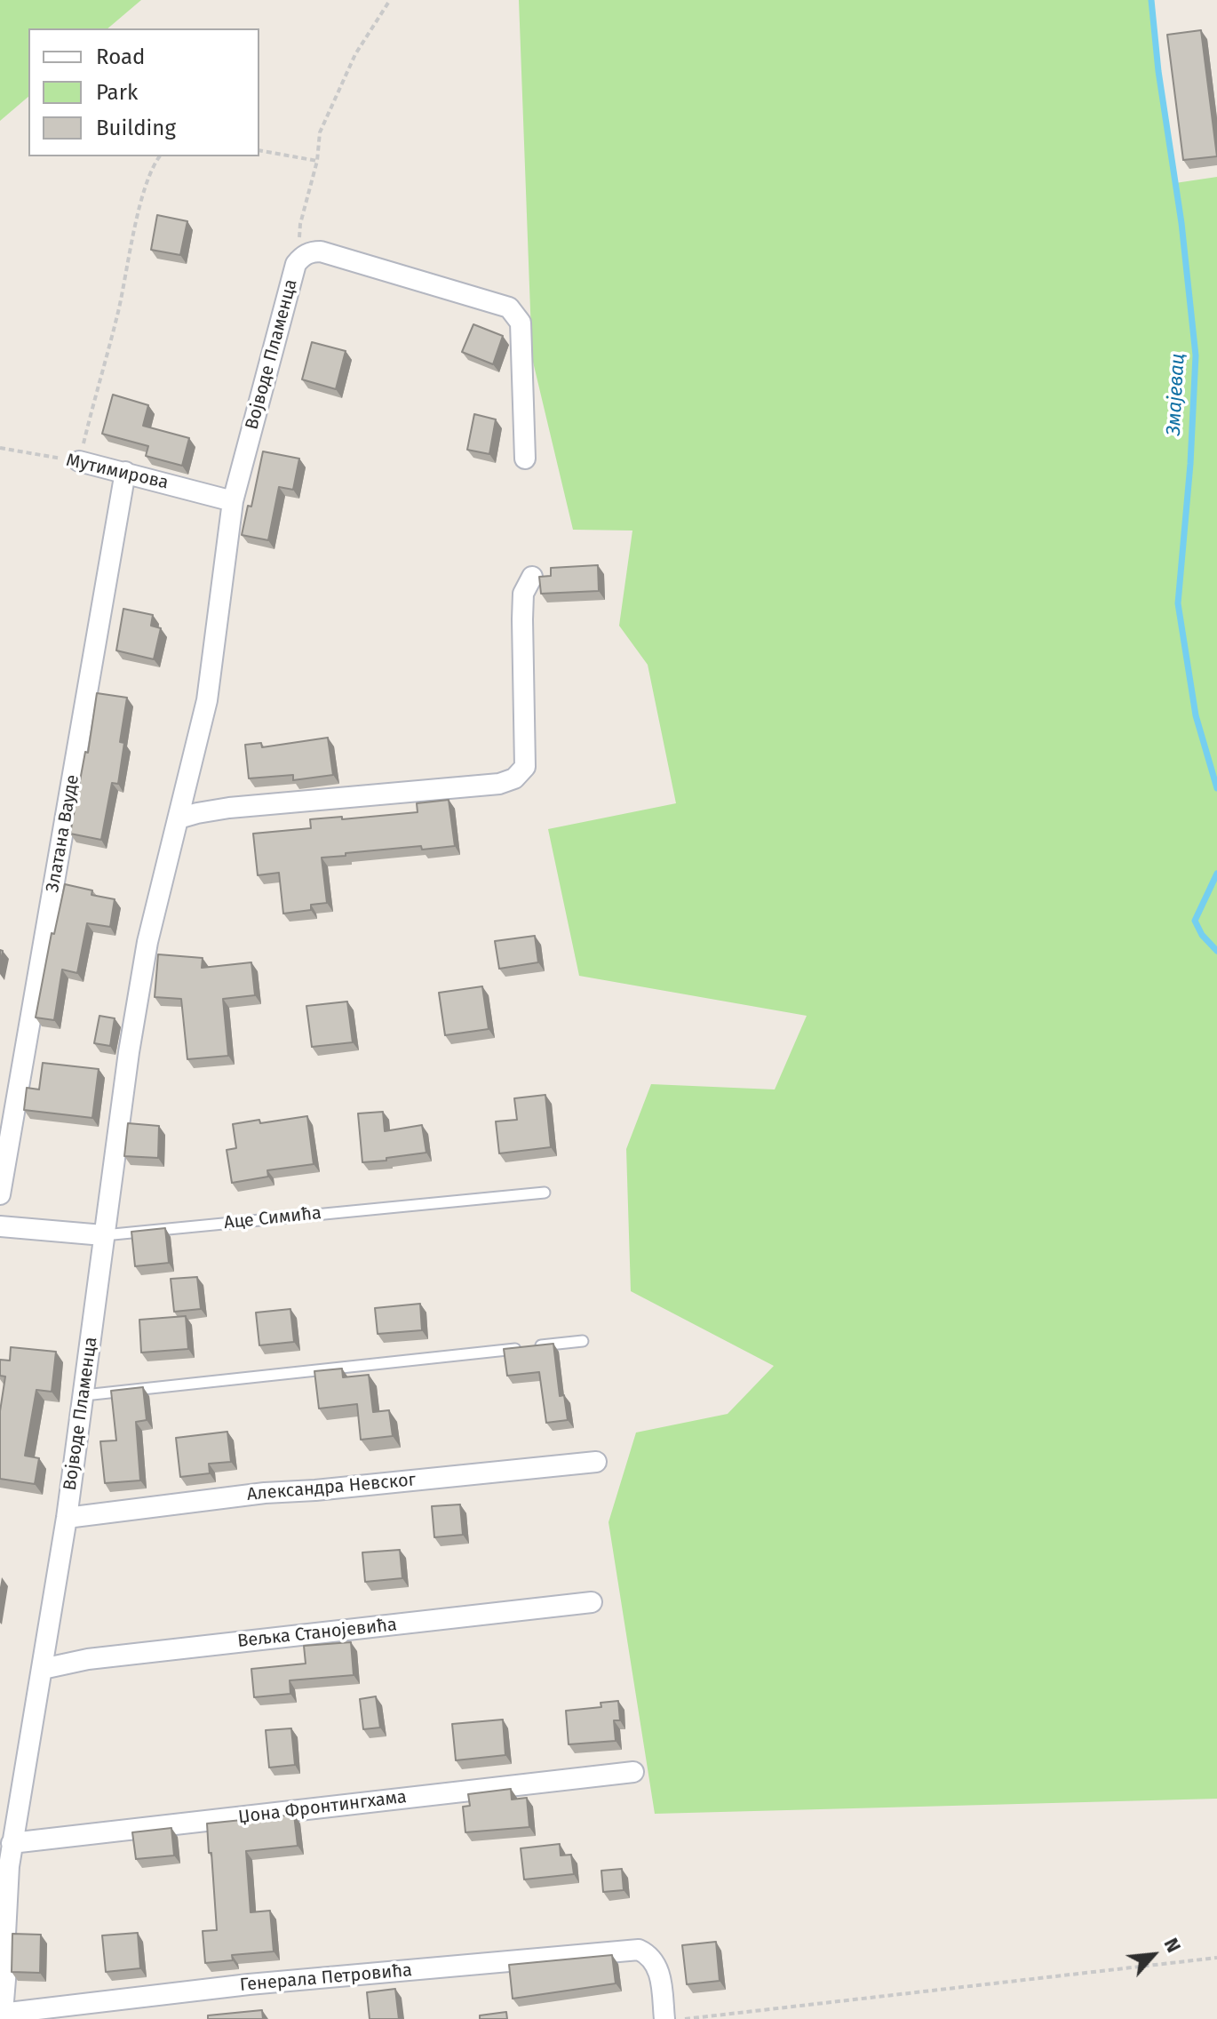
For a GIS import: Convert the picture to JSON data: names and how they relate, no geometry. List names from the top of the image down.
{
  "streets": {
    "street": [
      "Војводе Пламенца",
      "Мутимирова",
      "Златана Вауде",
      "Аце Симића",
      "Александра Невског",
      "Вељка Станојевића",
      "Џона Фронтингхама",
      "Генерала Петровића"
    ]
  },
  "crossings": [
    ["Војводе Пламенца", "Мутимирова"],
    ["Војводе Пламенца", "Аце Симића"],
    ["Војводе Пламенца", "Александра Невског"],
    ["Војводе Пламенца", "Вељка Станојевића"],
    ["Војводе Пламенца", "Џона Фронтингхама"],
    ["Војводе Пламенца", "Генерала Петровића"],
    ["Мутимирова", "Златана Вауде"]
  ],
  "water": ["Змајевац"],
  "legend": ["Road", "Park", "Building"],
  "north": "top right"
}
